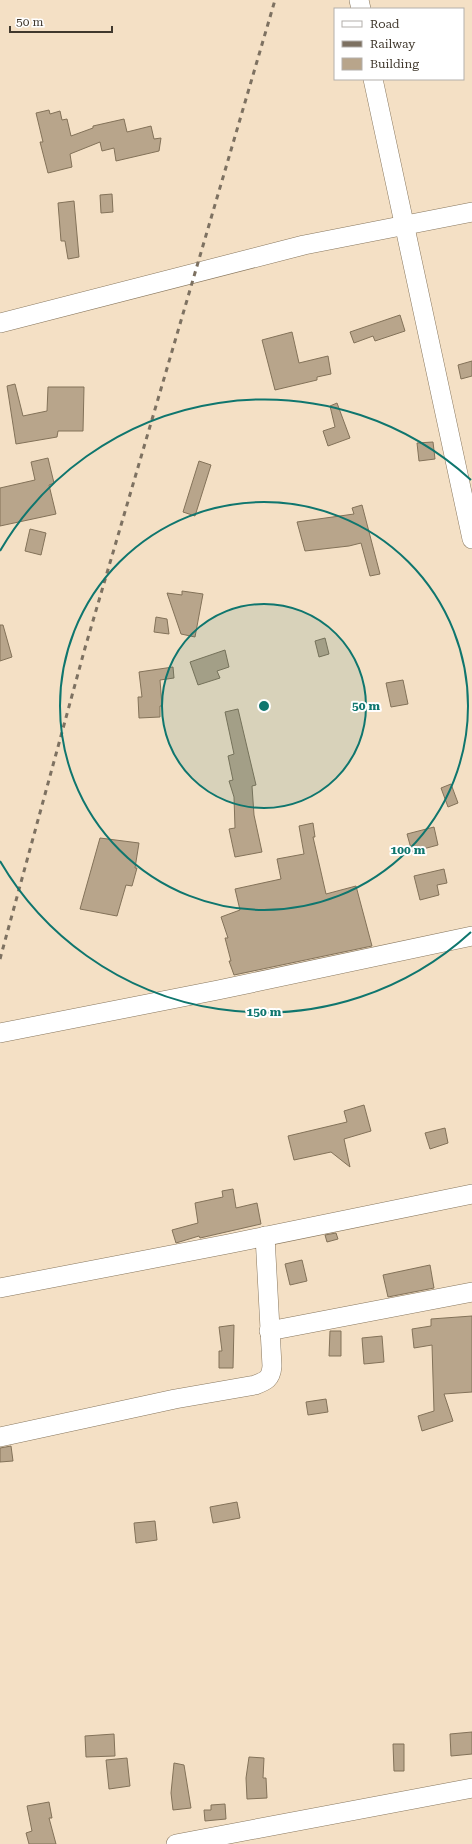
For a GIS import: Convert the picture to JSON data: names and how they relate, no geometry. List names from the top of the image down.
{
  "legend": ["Road", "Railway", "Building"],
  "scale_bar": "50 m",
  "rings": ["50 m", "100 m", "150 m"]
}
